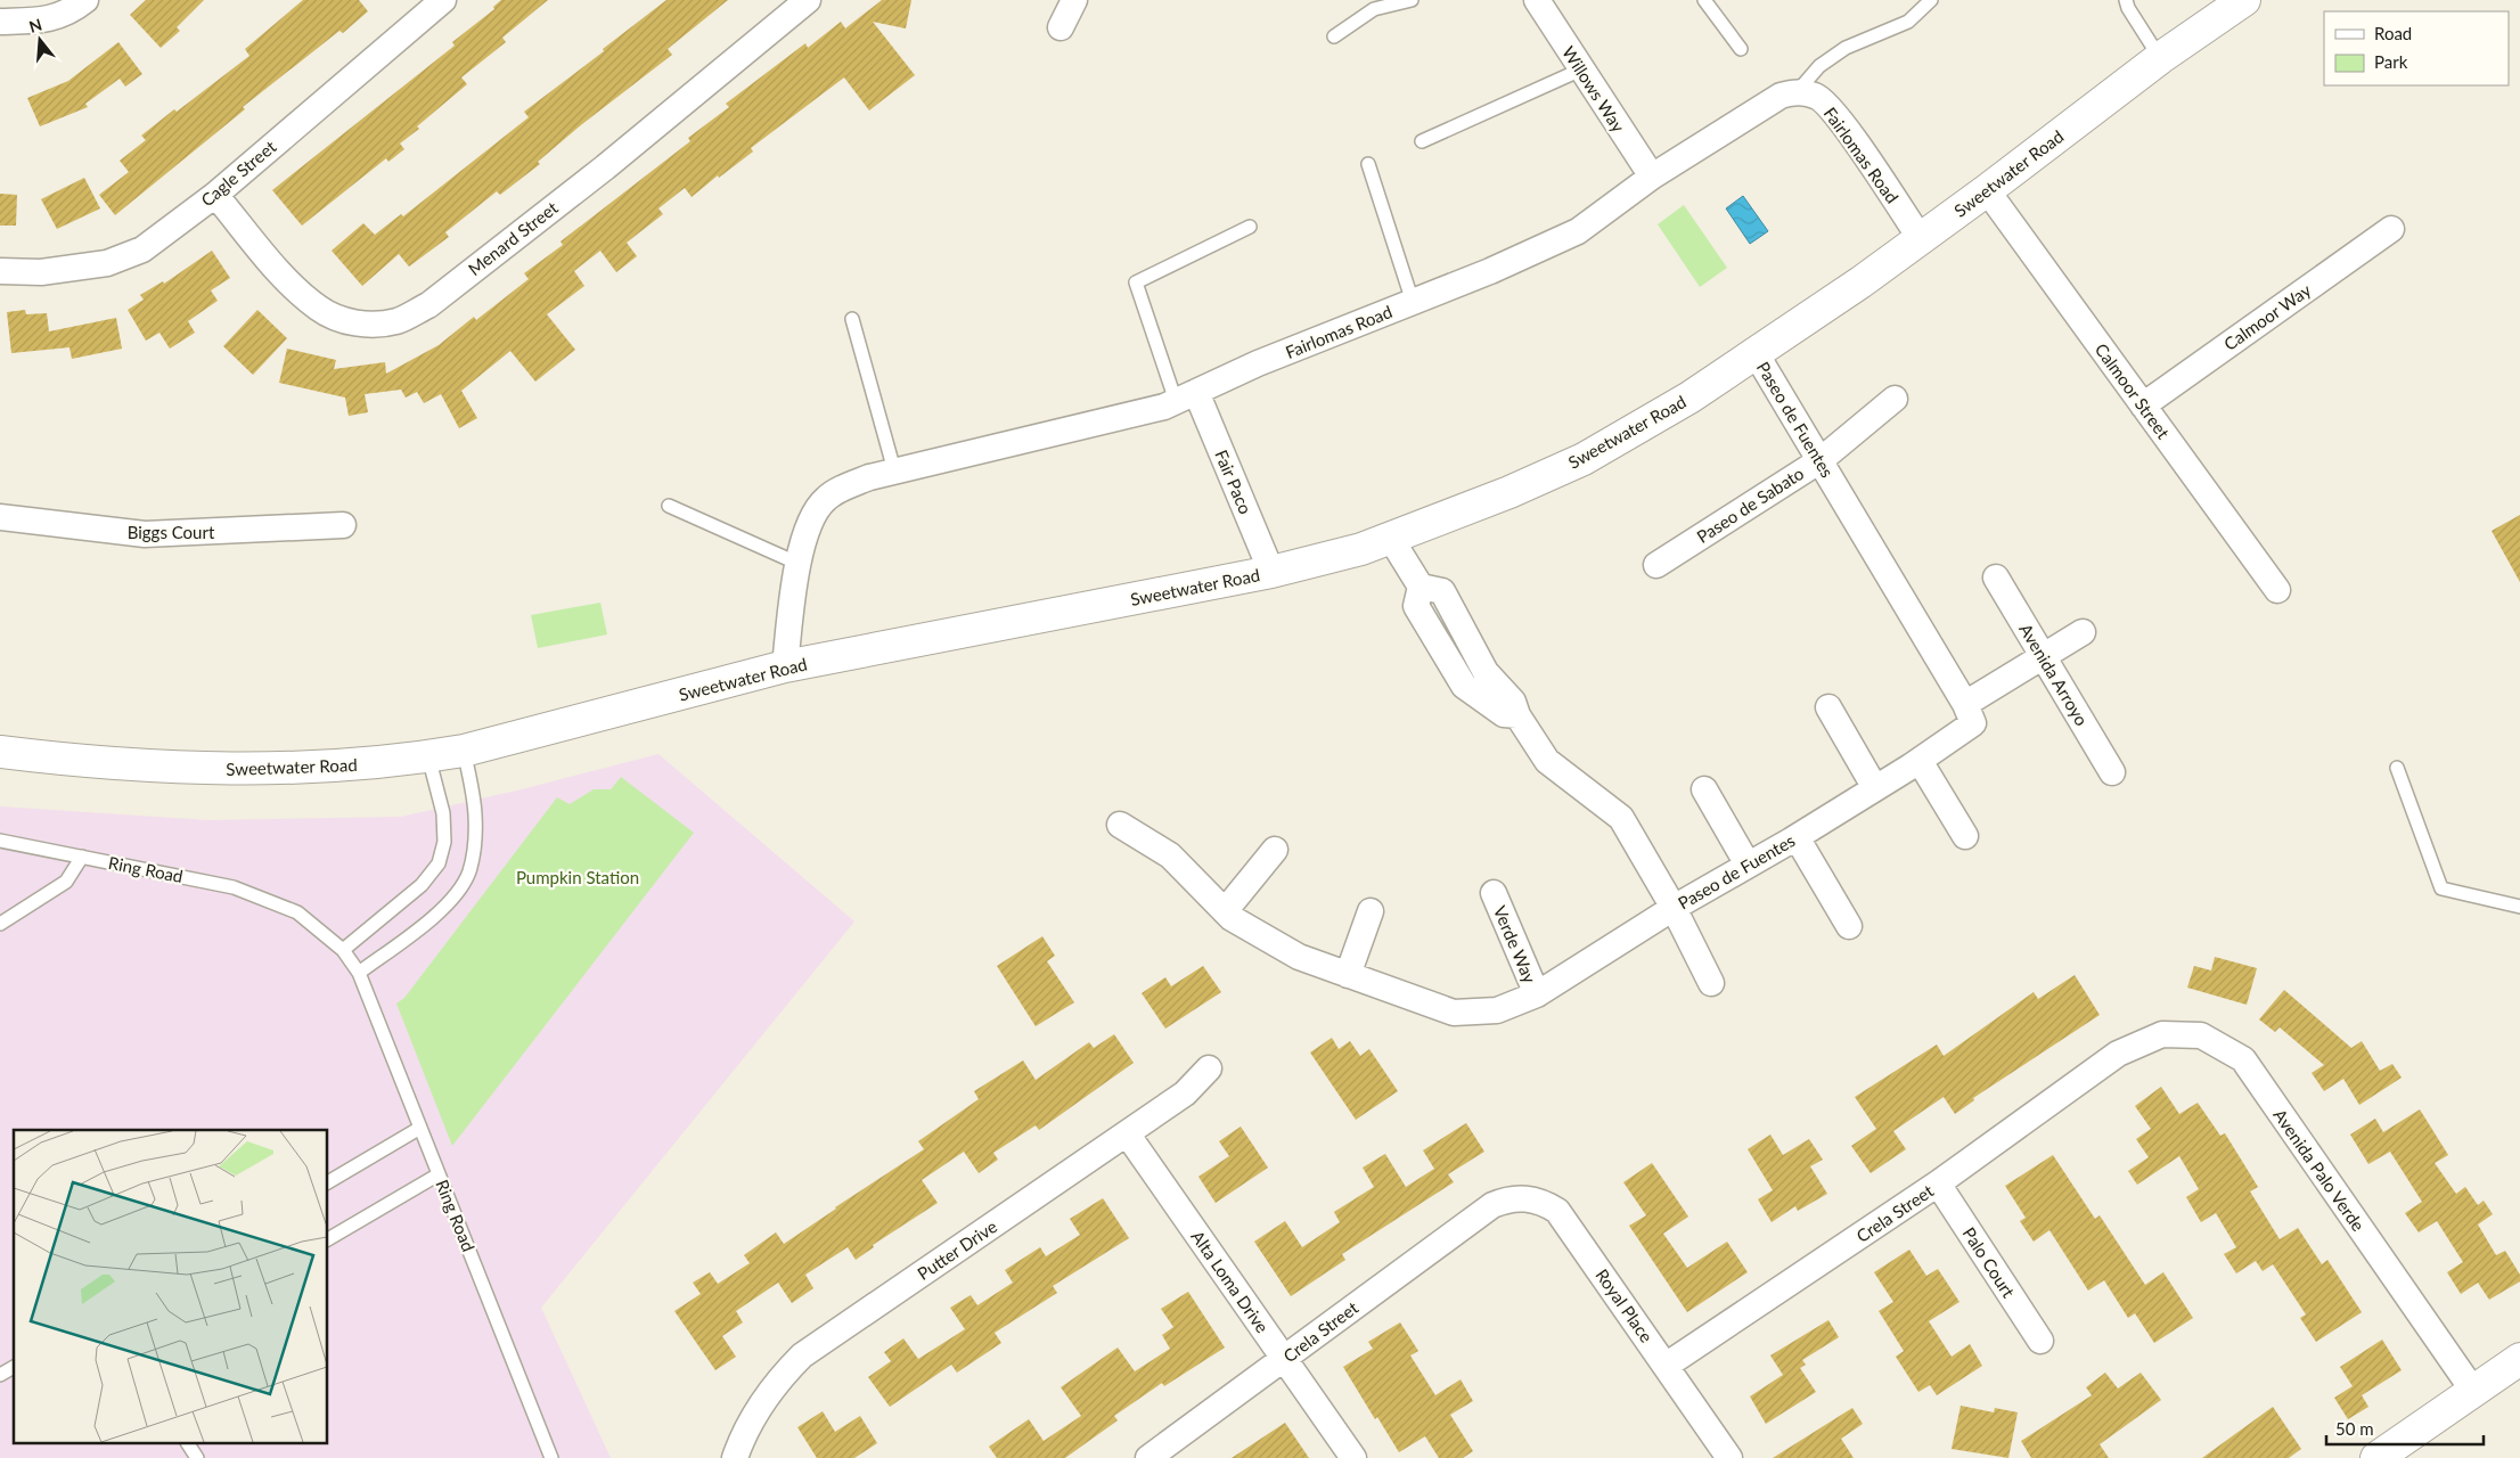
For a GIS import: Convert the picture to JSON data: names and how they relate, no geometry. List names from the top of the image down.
{
  "streets": {
    "main road": ["Sweetwater Road"],
    "street": [
      "Willows Way",
      "Fairlomas Road",
      "Cagle Street",
      "Menard Street",
      "Calmoor Way",
      "Calmoor Street",
      "Paseo de Fuentes",
      "Fair Paco",
      "Paseo de Sabato",
      "Biggs Court",
      "Avenida Arroyo",
      "Verde Way",
      "Avenida Palo Verde",
      "Crela Street",
      "Putter Drive",
      "Palo Court",
      "Alta Loma Drive",
      "Royal Place"
    ],
    "lane": ["Ring Road"]
  },
  "crossings": [
    ["Willows Way", "Fairlomas Road"],
    ["Fairlomas Road", "Sweetwater Road"],
    ["Fairlomas Road", "Fair Paco"],
    ["Cagle Street", "Menard Street"],
    ["Sweetwater Road", "Calmoor Street"],
    ["Sweetwater Road", "Paseo de Fuentes"],
    ["Sweetwater Road", "Fair Paco"],
    ["Calmoor Way", "Calmoor Street"],
    ["Paseo de Fuentes", "Paseo de Sabato"],
    ["Paseo de Fuentes", "Verde Way"],
    ["Avenida Palo Verde", "Crela Street"],
    ["Crela Street", "Palo Court"],
    ["Crela Street", "Alta Loma Drive"],
    ["Crela Street", "Royal Place"],
    ["Putter Drive", "Alta Loma Drive"]
  ],
  "parks": ["Pumpkin Station"],
  "legend": ["Road", "Park"],
  "scale_bar": "50 m",
  "north": "top"
}
